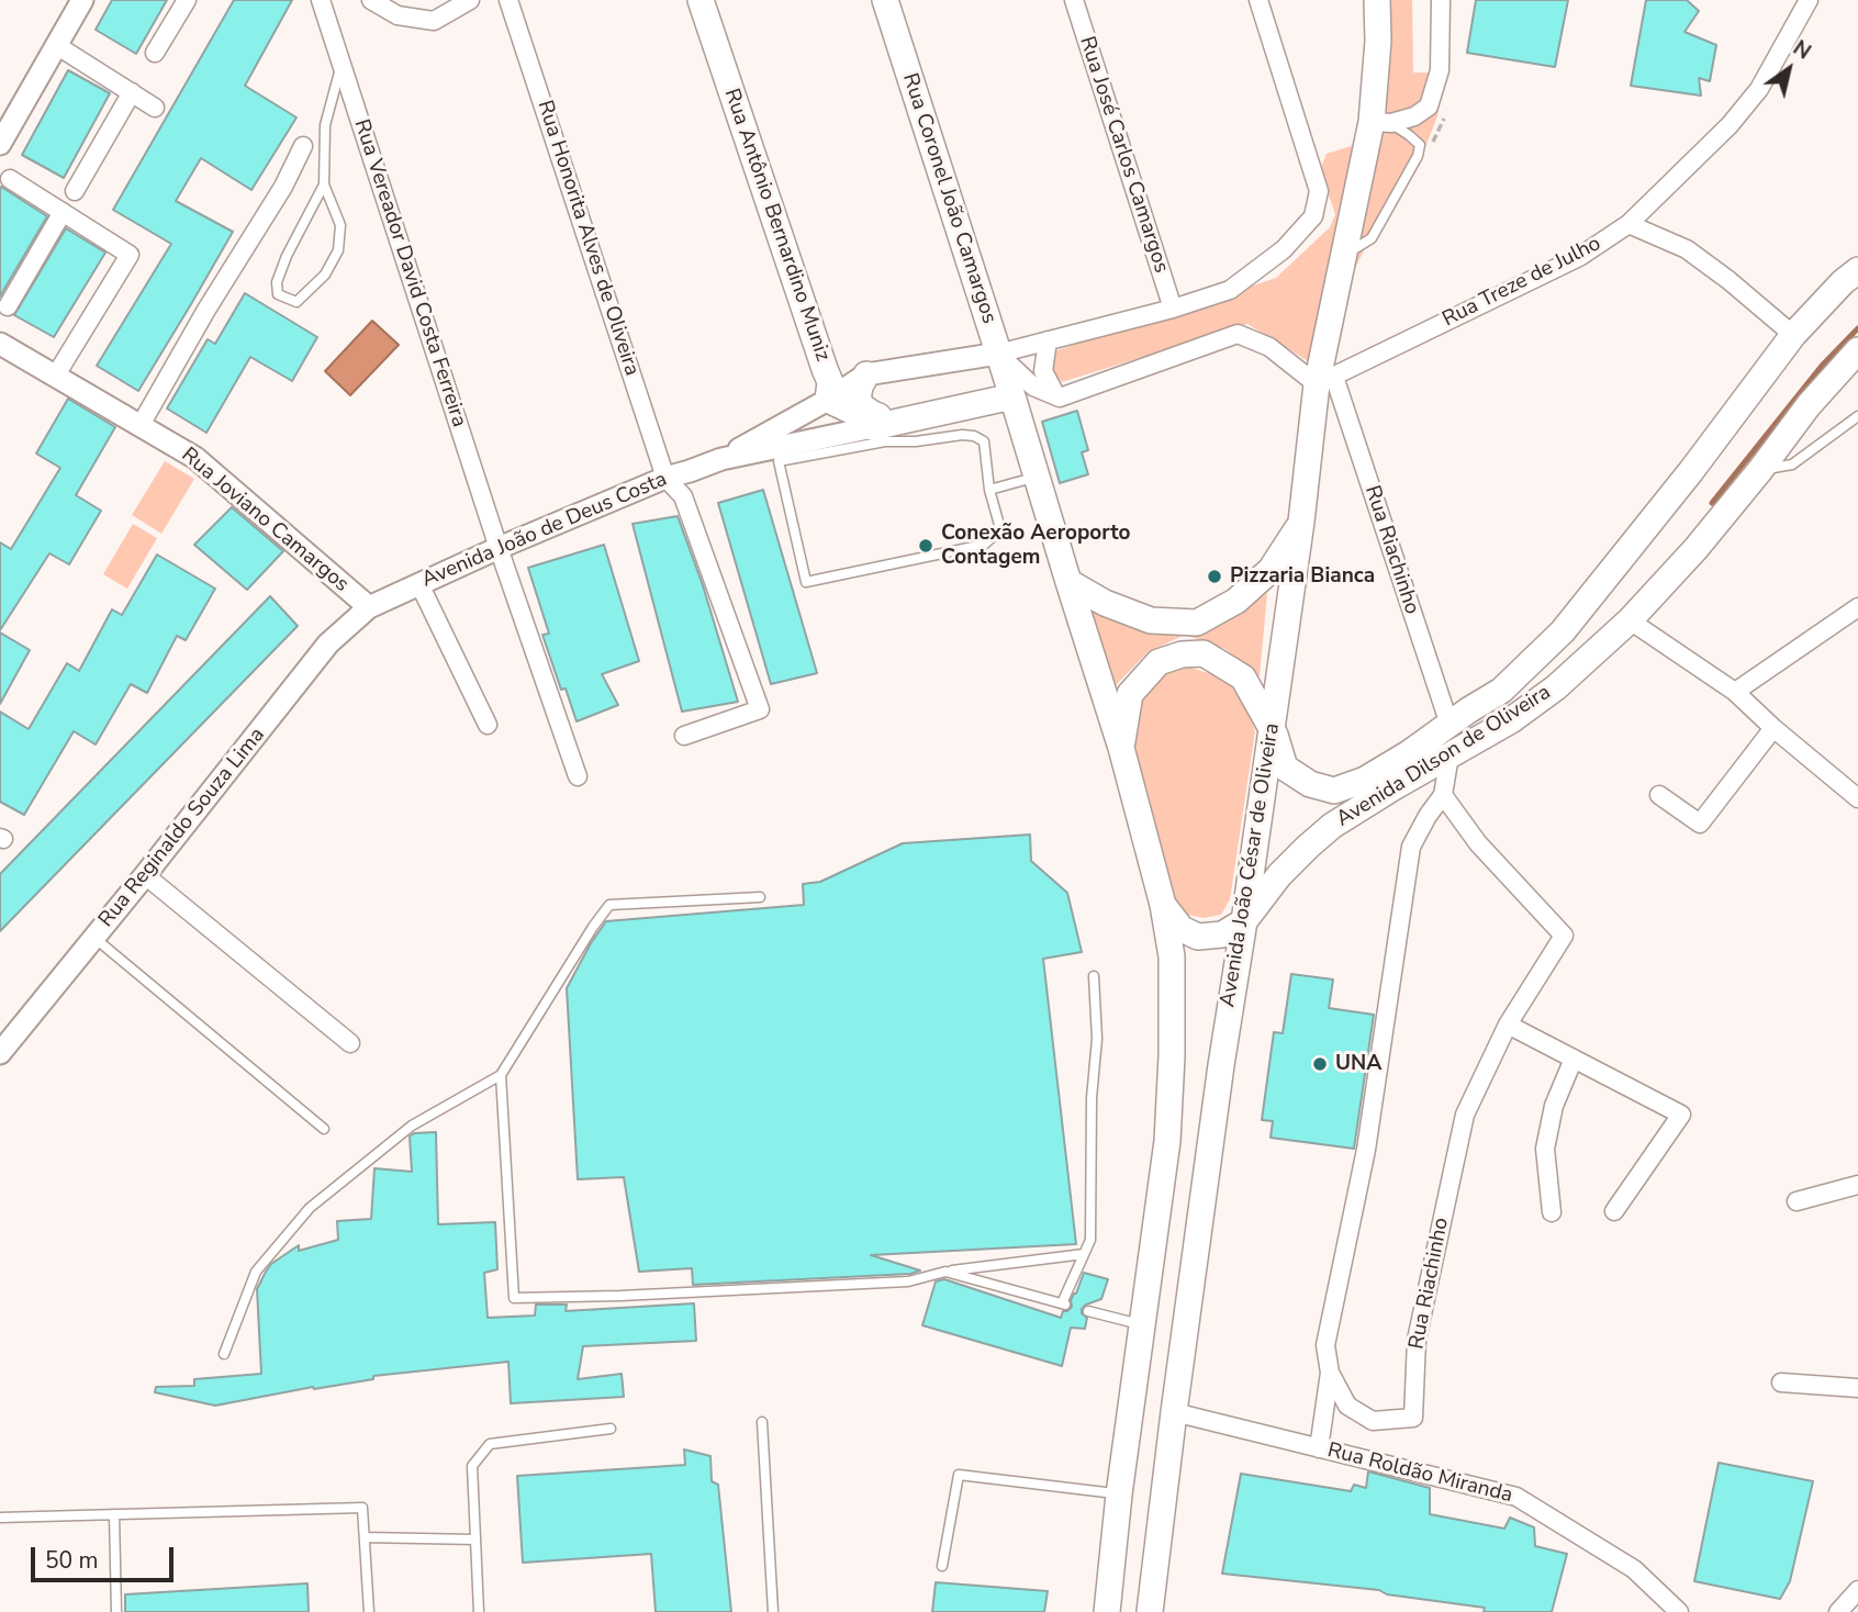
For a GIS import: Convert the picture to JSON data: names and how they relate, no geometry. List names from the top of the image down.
{
  "streets": {
    "main road": [
      "Rua Coronel João Camargos",
      "Rua Antônio Bernardino Muniz",
      "Avenida João de Deus Costa",
      "Avenida Dilson de Oliveira",
      "Avenida João César de Oliveira"
    ],
    "street": [
      "Rua José Carlos Camargos",
      "Rua Honorita Alves de Oliveira",
      "Rua Vereador David Costa Ferreira",
      "Rua Treze de Julho",
      "Rua Joviano Camargos",
      "Rua Riachinho",
      "Rua Reginaldo Souza Lima",
      "Rua Roldão Miranda"
    ]
  },
  "crossings": [
    ["Rua José Carlos Camargos", "Avenida João de Deus Costa"],
    ["Rua Coronel João Camargos", "Avenida João de Deus Costa"],
    ["Rua Antônio Bernardino Muniz", "Avenida João de Deus Costa"],
    ["Rua Honorita Alves de Oliveira", "Avenida João de Deus Costa"],
    ["Rua Vereador David Costa Ferreira", "Avenida João de Deus Costa"],
    ["Rua Treze de Julho", "Rua Riachinho"],
    ["Rua Treze de Julho", "Avenida João César de Oliveira"],
    ["Rua Joviano Camargos", "Avenida João de Deus Costa"],
    ["Rua Joviano Camargos", "Rua Reginaldo Souza Lima"],
    ["Avenida João de Deus Costa", "Rua Reginaldo Souza Lima"],
    ["Rua Riachinho", "Avenida Dilson de Oliveira"],
    ["Rua Riachinho", "Avenida João César de Oliveira"],
    ["Avenida Dilson de Oliveira", "Avenida João César de Oliveira"],
    ["Avenida João César de Oliveira", "Rua Roldão Miranda"]
  ],
  "places": ["Conexão Aeroporto Contagem", "Pizzaria Bianca", "UNA"],
  "scale_bar": "50 m",
  "north": "top right"
}
